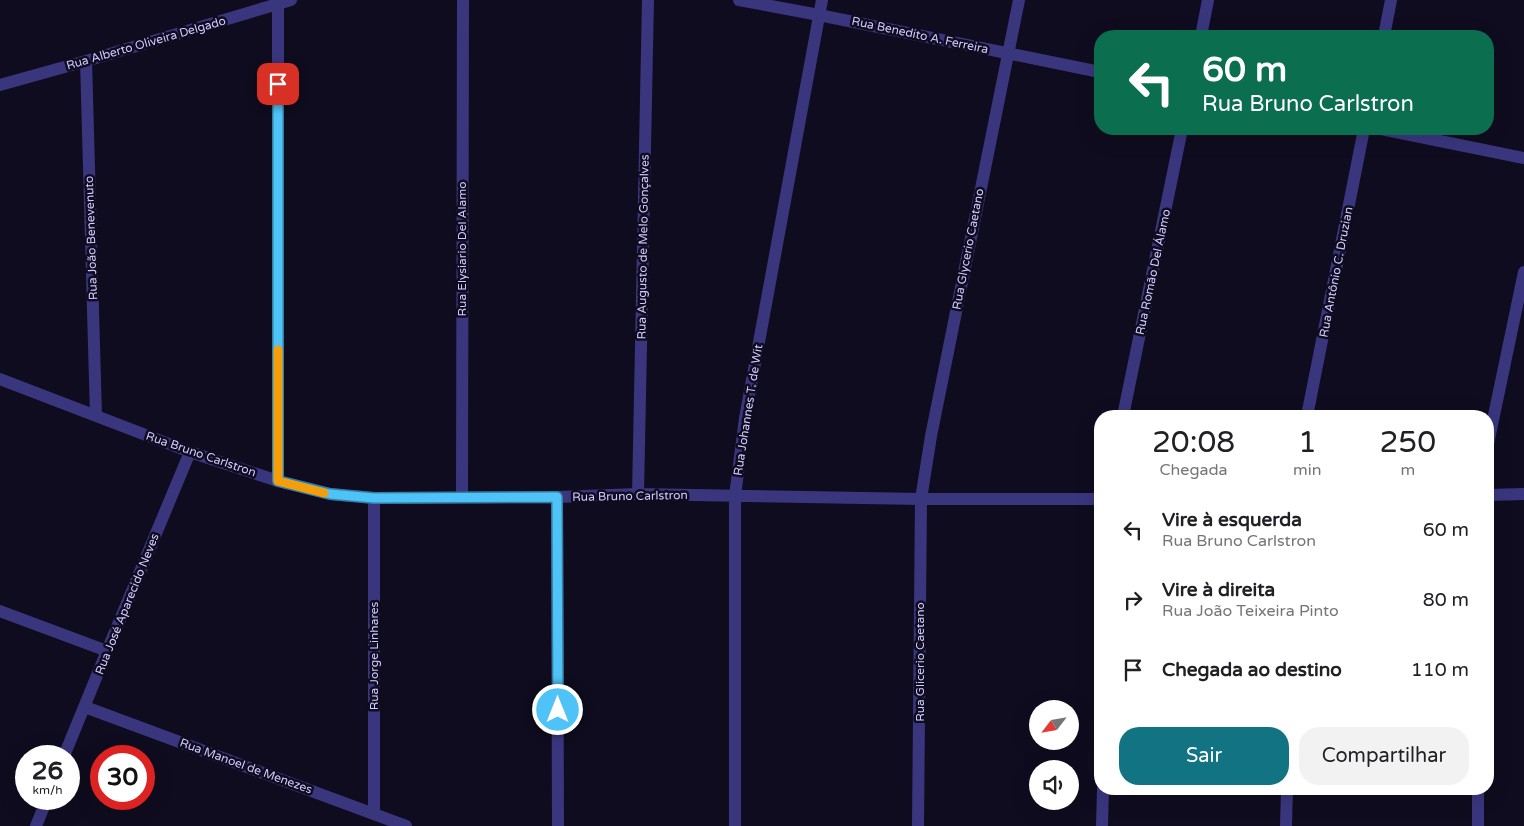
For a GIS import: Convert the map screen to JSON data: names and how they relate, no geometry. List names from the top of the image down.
{
  "streets": {
    "street": [
      "Rua Benedito A. Ferreira",
      "Rua Alberto Oliveira Delgado",
      "Rua João Benevenuto",
      "Rua Augusto de Melo Gonçalves",
      "Rua Elysiario Del Alamo",
      "Rua Glycerio Caetano",
      "Rua Romão Del Álamo",
      "Rua Antônio C. Druzian",
      "Rua Johannes T. de Wit",
      "Rua Bruno Carlstron",
      "Rua José Aparecido Neves",
      "Rua Jorge Linhares",
      "Rua Glicerio Caetano",
      "Rua Manoel de Menezes"
    ]
  },
  "crossings": [
    ["Rua Benedito A. Ferreira", "Rua Glycerio Caetano"],
    ["Rua Benedito A. Ferreira", "Rua Johannes T. de Wit"],
    ["Rua Alberto Oliveira Delgado", "Rua João Benevenuto"],
    ["Rua João Benevenuto", "Rua Bruno Carlstron"],
    ["Rua Augusto de Melo Gonçalves", "Rua Bruno Carlstron"],
    ["Rua Elysiario Del Alamo", "Rua Bruno Carlstron"],
    ["Rua Glycerio Caetano", "Rua Bruno Carlstron"],
    ["Rua Glycerio Caetano", "Rua Glicerio Caetano"],
    ["Rua Johannes T. de Wit", "Rua Bruno Carlstron"],
    ["Rua Bruno Carlstron", "Rua José Aparecido Neves"],
    ["Rua Bruno Carlstron", "Rua Jorge Linhares"],
    ["Rua Bruno Carlstron", "Rua Glicerio Caetano"],
    ["Rua José Aparecido Neves", "Rua Manoel de Menezes"],
    ["Rua Jorge Linhares", "Rua Manoel de Menezes"]
  ],
  "north": "bottom left",
  "page": {
    "turn": ["60 m", "Rua Bruno Carlstron"],
    "eta": [
      "20:08",
      "Chegada",
      "1",
      "min",
      "250",
      "m"
    ],
    "list": [
      {
        "name": "Vire à esquerda",
        "note": "Rua Bruno Carlstron",
        "value": "60 m"
      },
      {
        "name": "Vire à direita",
        "note": "Rua João Teixeira Pinto",
        "value": "80 m"
      },
      {
        "name": "Chegada ao destino",
        "value": "110 m"
      }
    ],
    "buttons": ["Sair", "Compartilhar"],
    "speed": "26 km/h",
    "limit": "30"
  }
}
